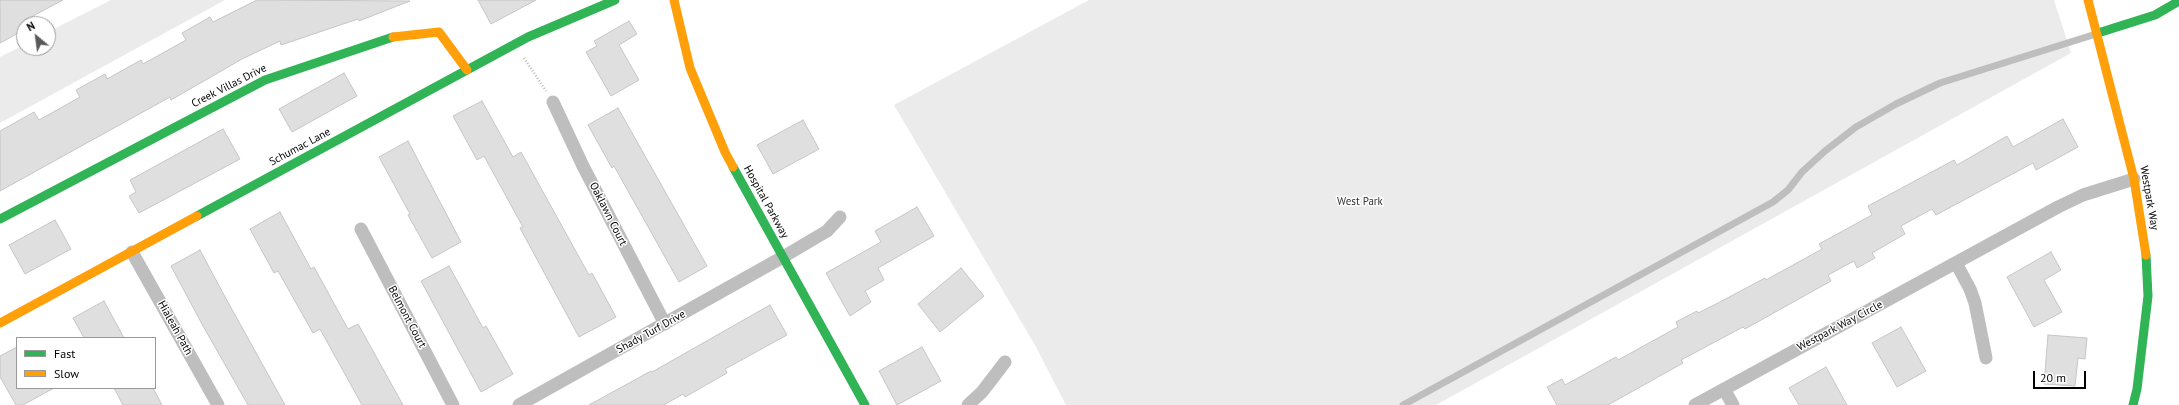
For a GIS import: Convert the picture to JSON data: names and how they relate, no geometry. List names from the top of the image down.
{
  "streets": {
    "street": [
      "Creek Villas Drive",
      "Schumac Lane",
      "Westpark Way",
      "Hospital Parkway",
      "Oaklawn Court",
      "Belmont Court",
      "Westpark Way Circle",
      "Hialeah Path",
      "Shady Turf Drive"
    ]
  },
  "crossings": [
    ["Creek Villas Drive", "Schumac Lane"],
    ["Schumac Lane", "Hialeah Path"],
    ["Westpark Way", "Westpark Way Circle"],
    ["Hospital Parkway", "Shady Turf Drive"],
    ["Oaklawn Court", "Shady Turf Drive"]
  ],
  "parks": ["West Park"],
  "legend": ["Fast", "Slow"],
  "scale_bar": "20 m",
  "north": "top left"
}
